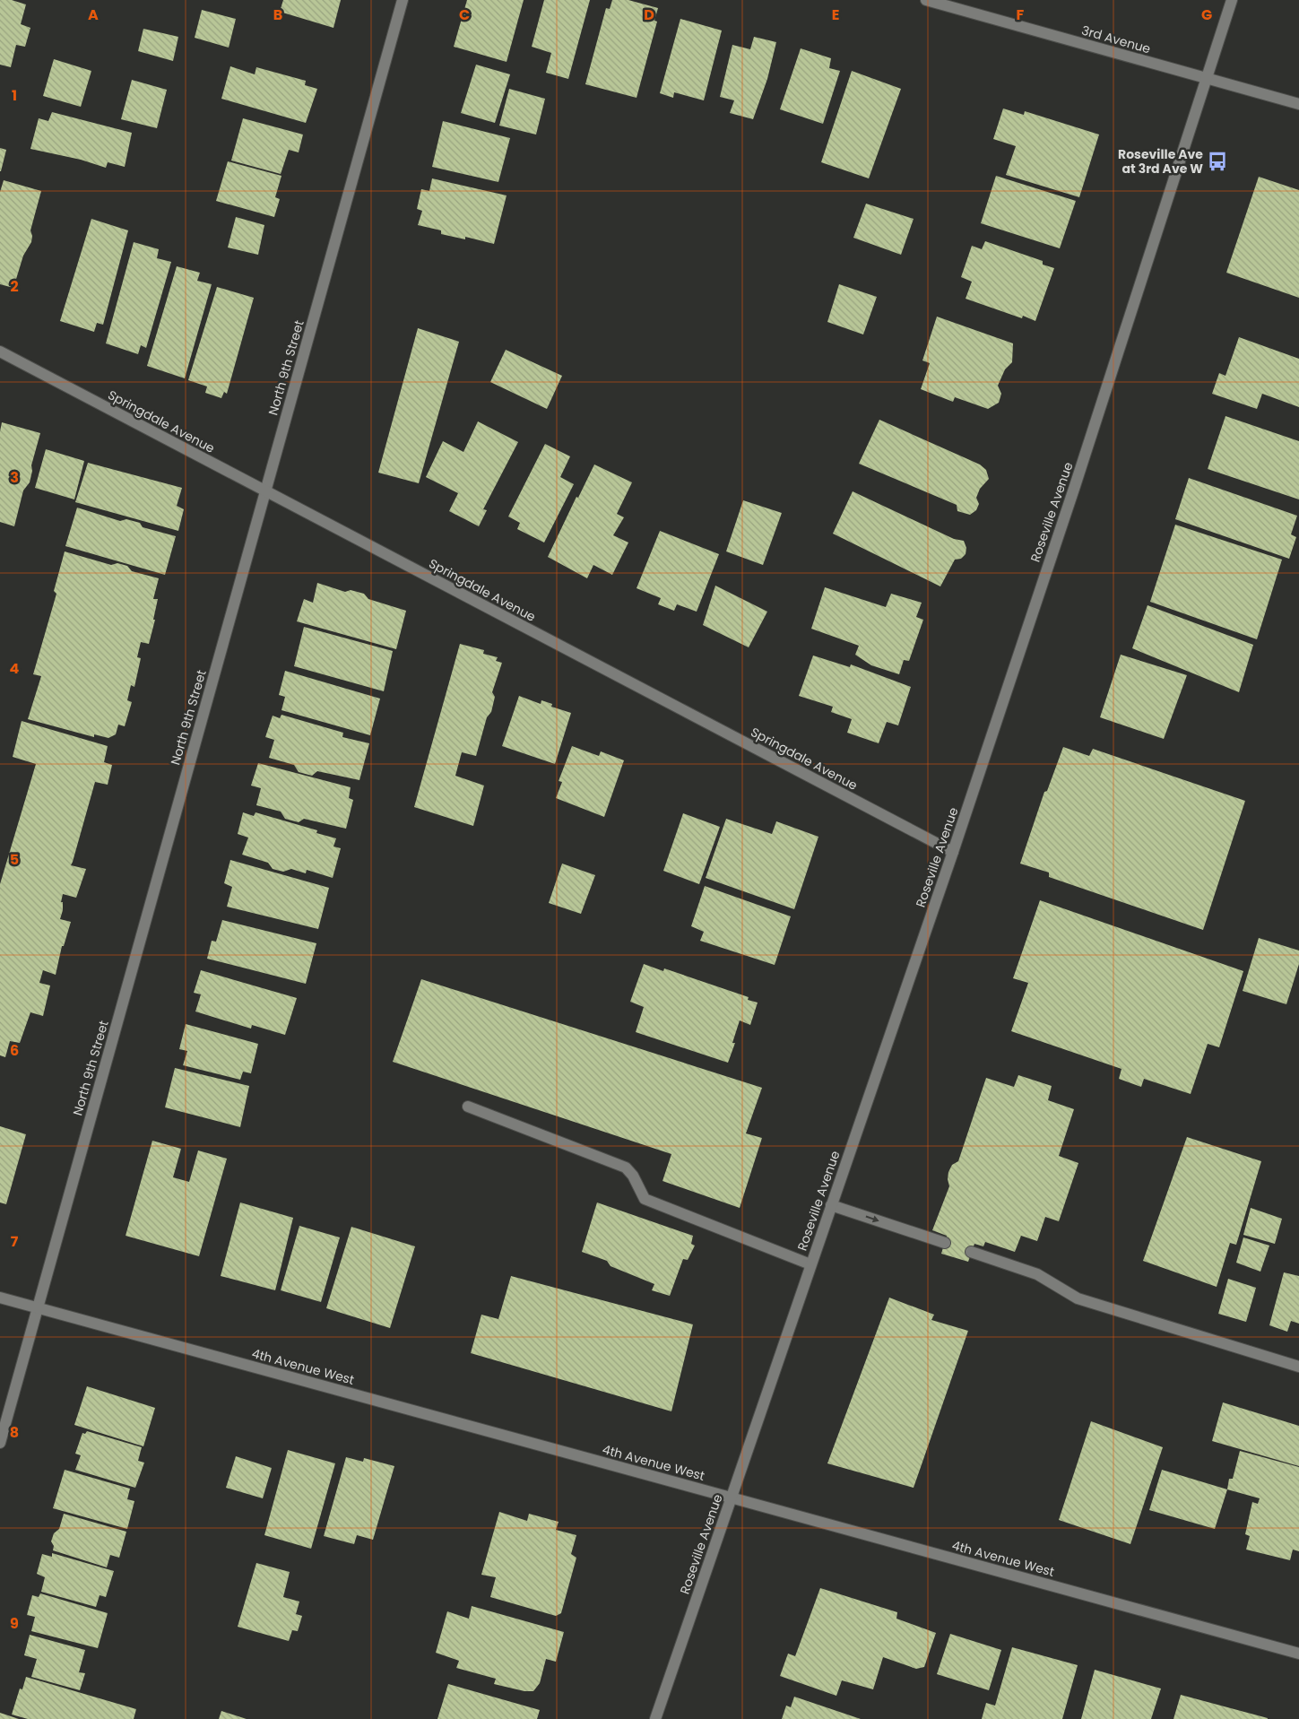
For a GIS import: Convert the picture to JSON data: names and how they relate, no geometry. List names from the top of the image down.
{
  "streets": {
    "street": [
      "3rd Avenue",
      "North 9th Street",
      "Springdale Avenue",
      "Roseville Avenue",
      "4th Avenue West"
    ]
  },
  "crossings": [
    ["3rd Avenue", "Roseville Avenue"],
    ["North 9th Street", "Springdale Avenue"],
    ["North 9th Street", "4th Avenue West"],
    ["Springdale Avenue", "Roseville Avenue"],
    ["Roseville Avenue", "4th Avenue West"]
  ],
  "places": {
    "bus stop": ["Roseville Ave at 3rd Ave W"]
  },
  "grid": {
    "columns": [
      "A",
      "B",
      "C",
      "D",
      "E",
      "F",
      "G"
    ],
    "rows": [
      "1",
      "2",
      "3",
      "4",
      "5",
      "6",
      "7",
      "8",
      "9"
    ]
  }
}
